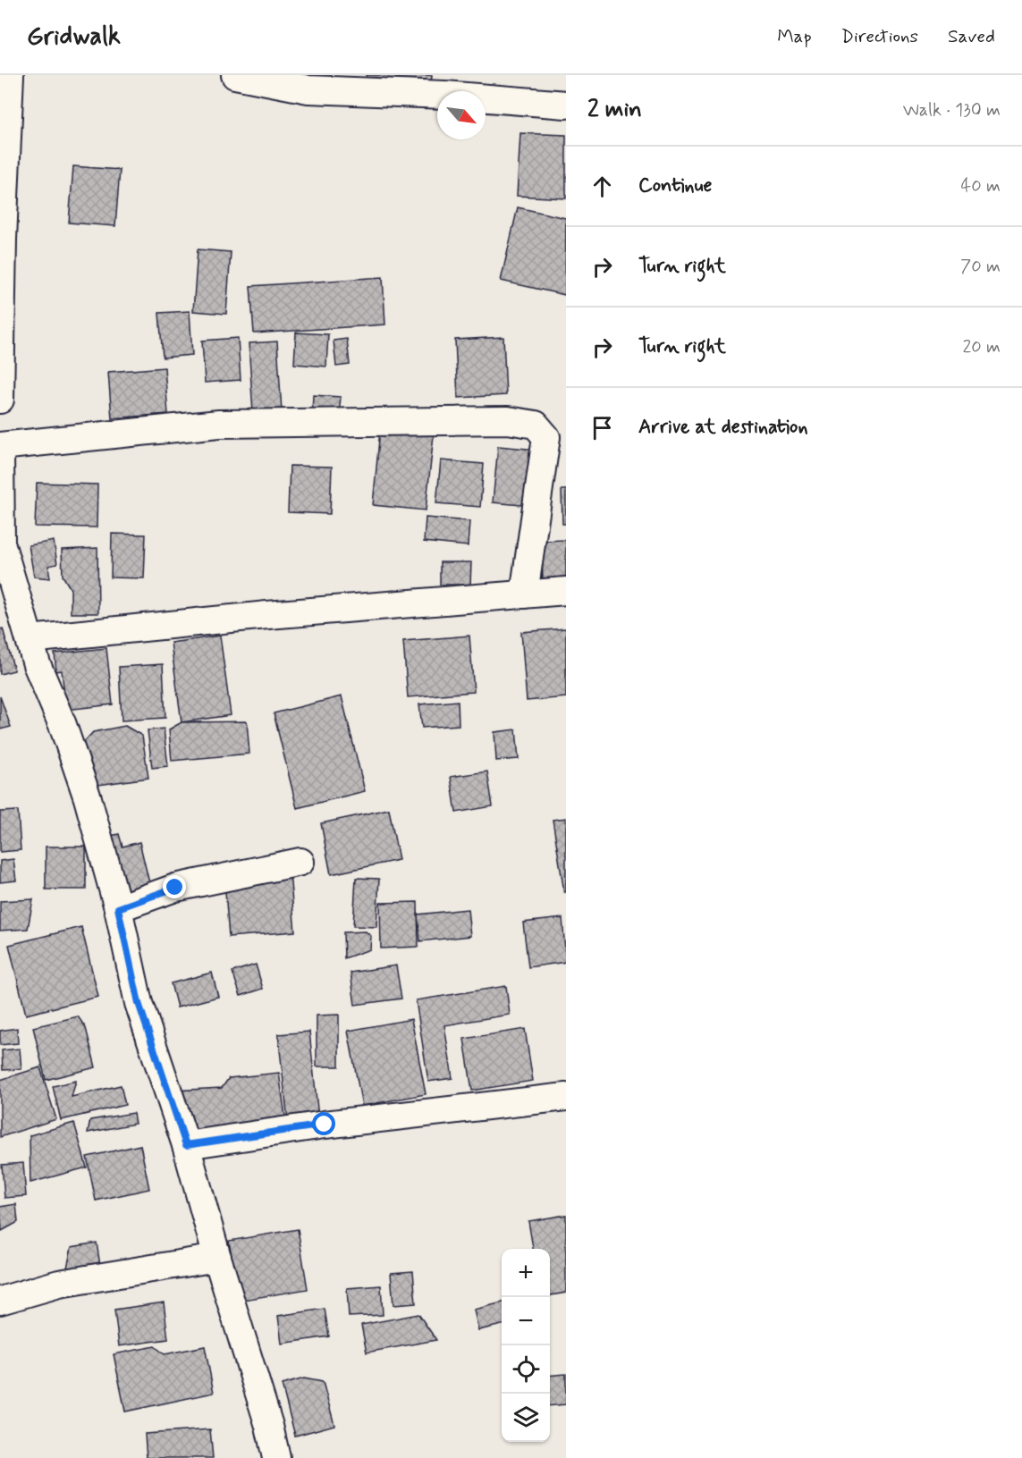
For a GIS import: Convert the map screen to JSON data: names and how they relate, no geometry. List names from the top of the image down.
{
  "north": "bottom right",
  "page": {
    "header": "Gridwalk",
    "nav": ["Map", "Directions", "Saved"],
    "heading": ["2 min", "Walk · 130 m"],
    "list": [
      ["Continue", "40 m"],
      ["Turn right", "70 m"],
      ["Turn right", "20 m"],
      "Arrive at destination"
    ],
    "map_buttons": ["+", "−"]
  }
}
